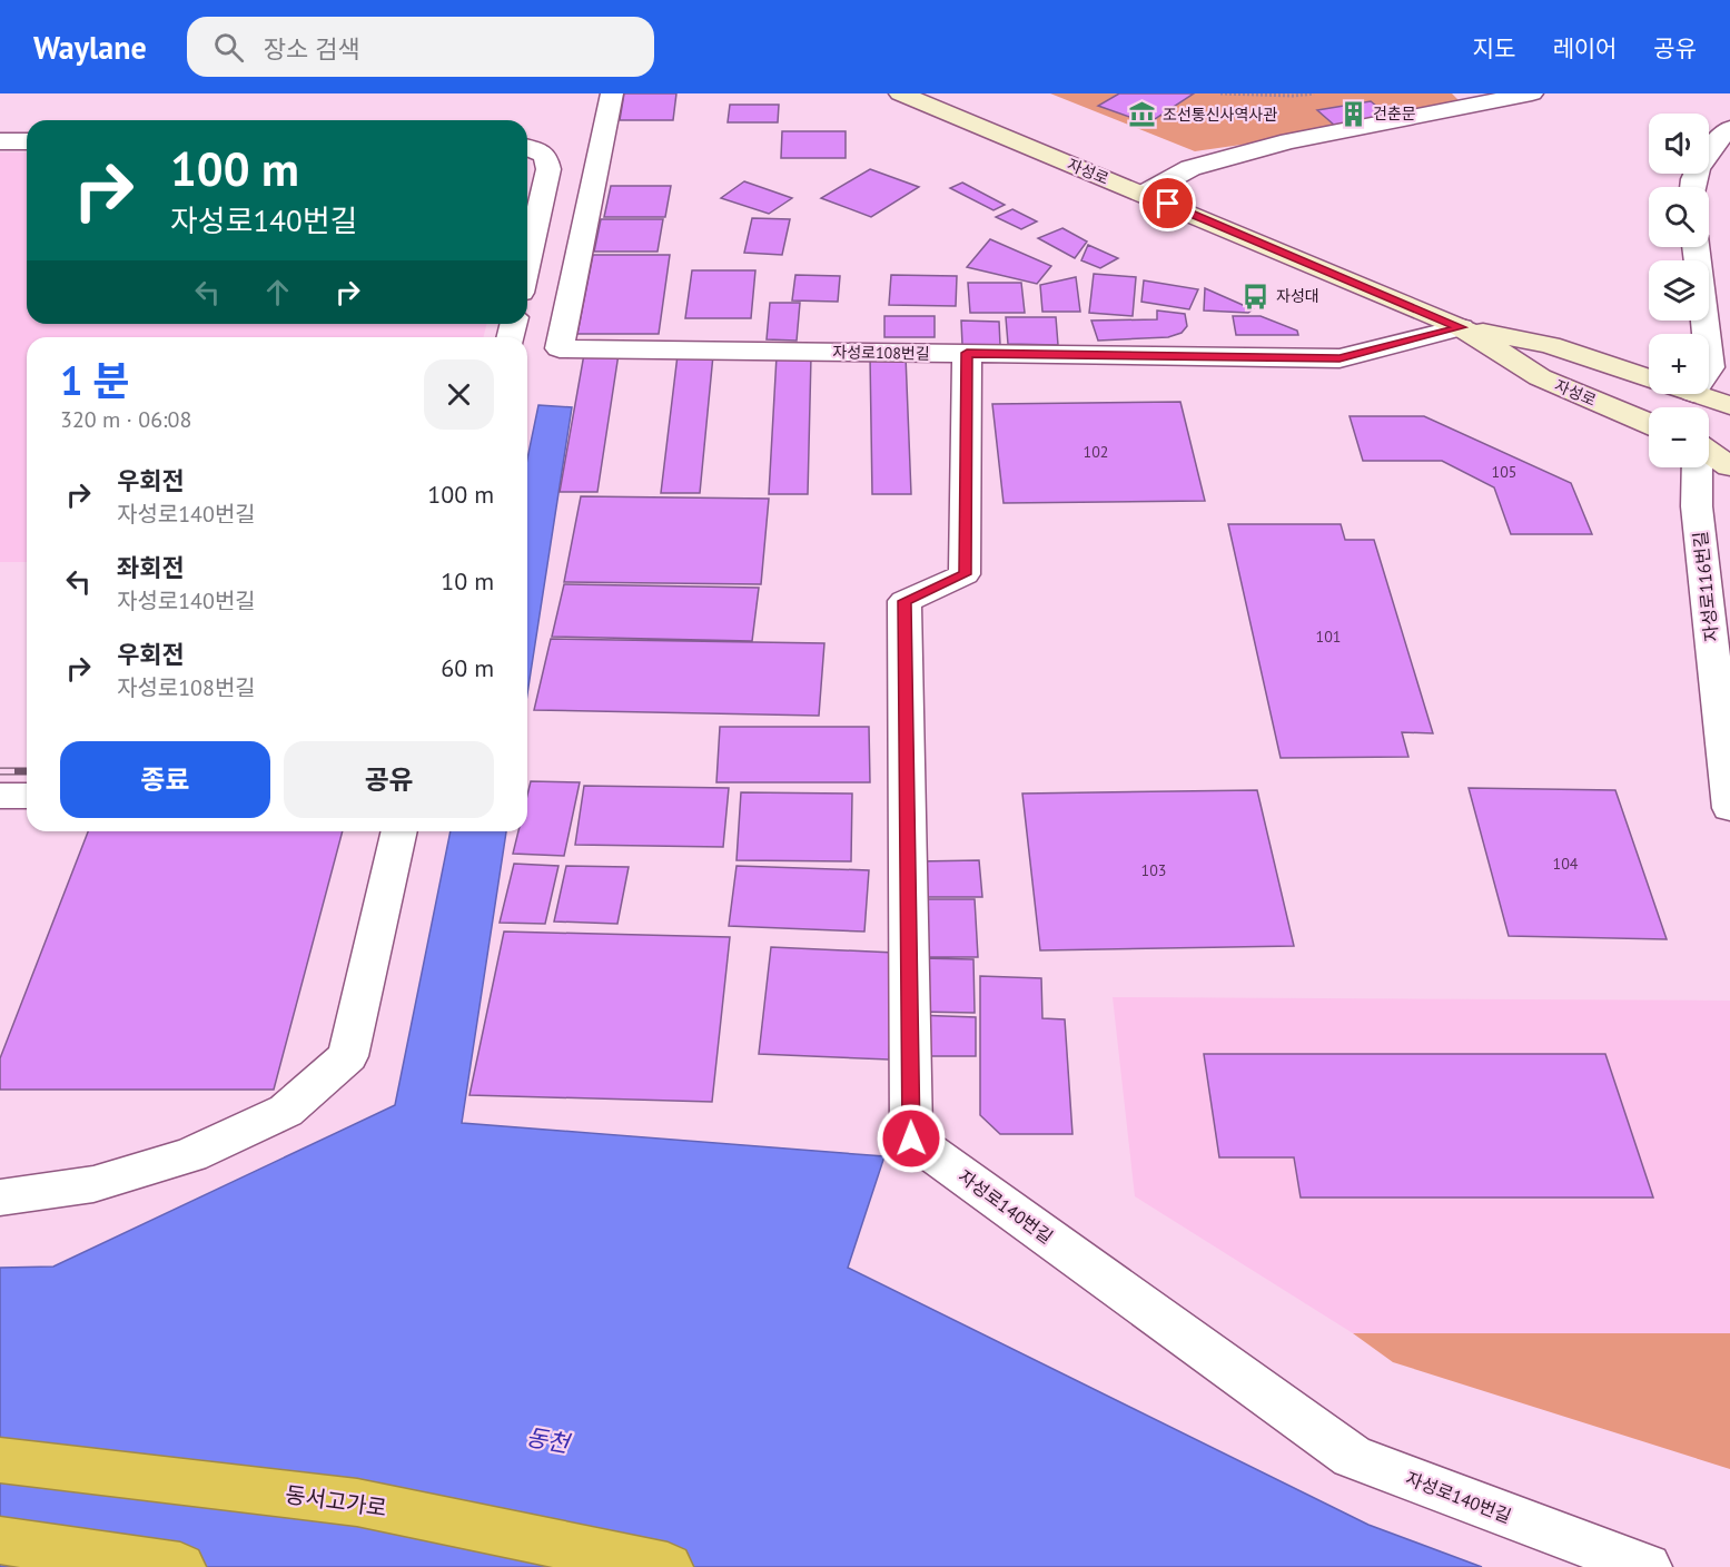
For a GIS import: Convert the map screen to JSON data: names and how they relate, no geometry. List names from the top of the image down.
{
  "streets": {
    "highway": ["동서고가로"],
    "main road": ["자성로"],
    "street": ["자성로108번길", "자성로116번길", "자성로140번길"]
  },
  "crossings": [
    ["자성로", "자성로108번길"],
    ["자성로108번길", "자성로140번길"]
  ],
  "water": ["동천"],
  "places": {
    "building": ["건춘문"],
    "museum": ["조선통신사역사관"],
    "bus stop": ["자성대"]
  },
  "house_numbers": [
    "102",
    "105",
    "101",
    "104",
    "103"
  ],
  "page": {
    "header": "Waylane",
    "search": "장소 검색",
    "nav": ["지도", "레이어", "공유"],
    "map_buttons": ["+", "−"],
    "turn": ["100 m", "자성로140번길"],
    "heading": ["1 분", "320 m · 06:08"],
    "list": [
      {
        "name": "우회전",
        "note": "자성로140번길",
        "value": "100 m"
      },
      {
        "name": "좌회전",
        "note": "자성로140번길",
        "value": "10 m"
      },
      {
        "name": "우회전",
        "note": "자성로108번길",
        "value": "60 m"
      }
    ],
    "buttons": ["종료", "공유"]
  }
}
